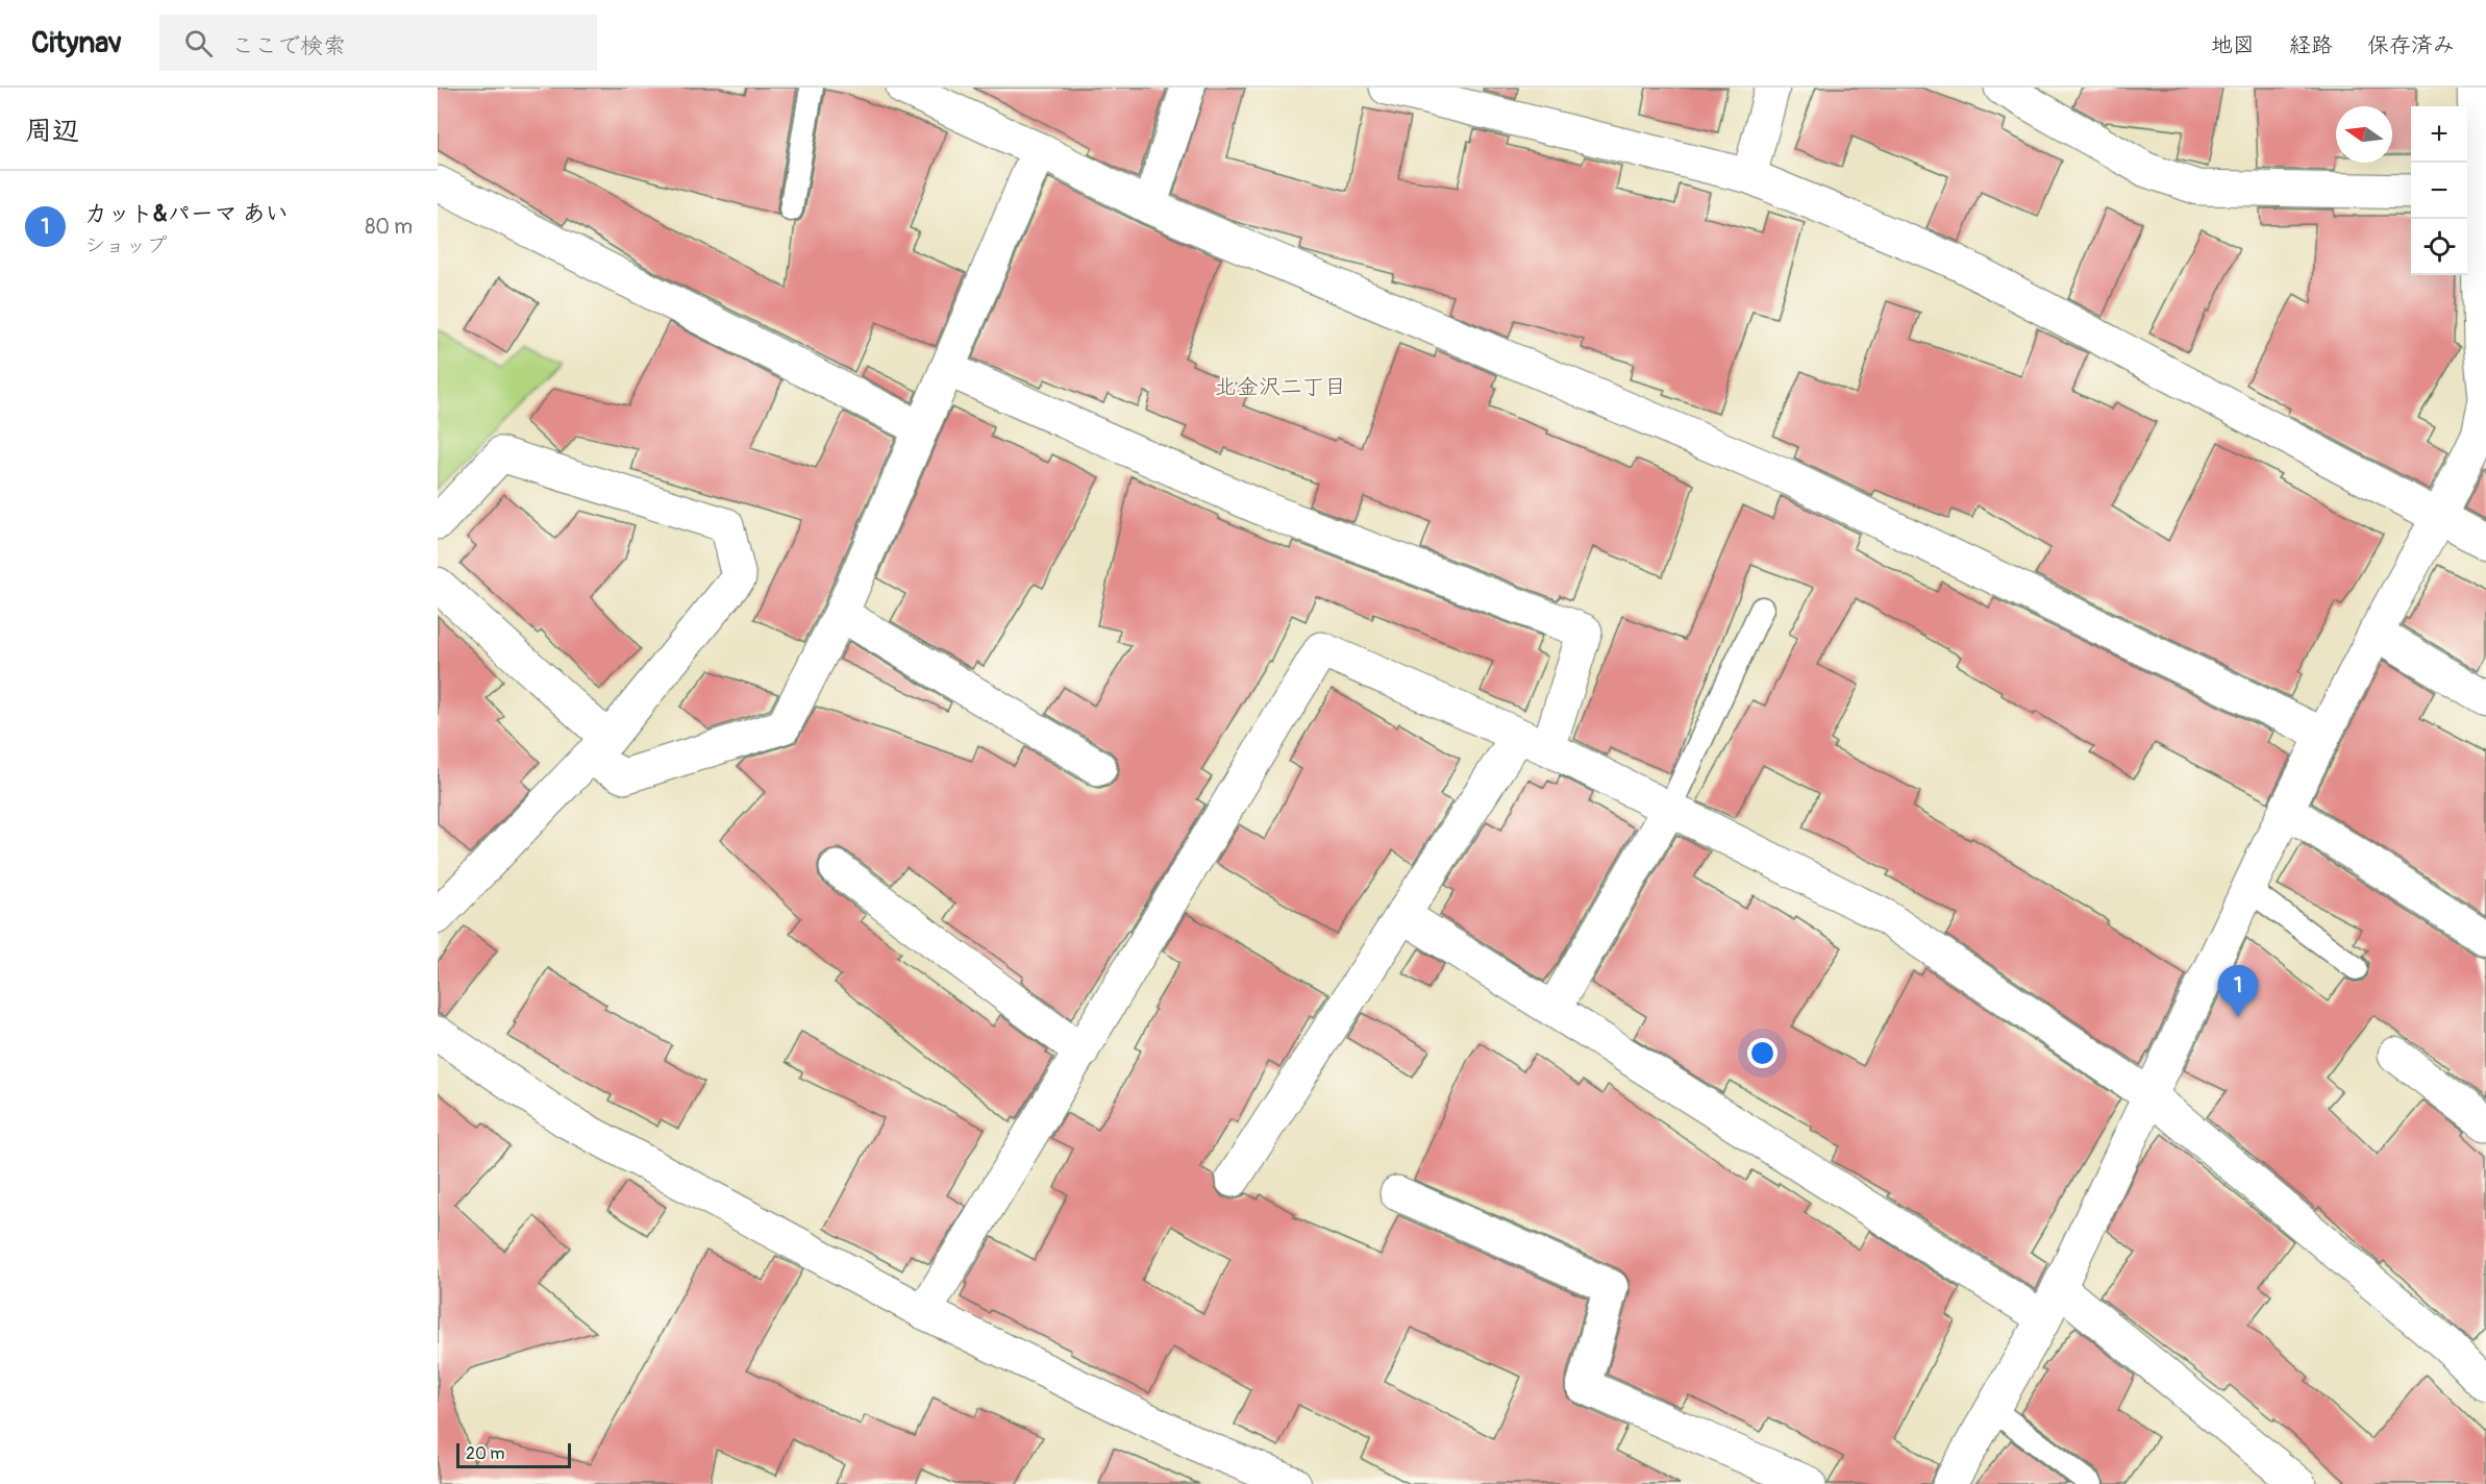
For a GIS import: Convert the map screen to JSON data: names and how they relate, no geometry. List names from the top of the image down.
{
  "districts": ["北金沢二丁目"],
  "scale_bar": "20 m",
  "north": "left",
  "page": {
    "header": "Citynav",
    "search": "ここで検索",
    "nav": ["地図", "経路", "保存済み"],
    "heading": "周辺",
    "map_buttons": ["+", "−"],
    "list": [
      {
        "mark": "1",
        "name": "カット&パーマ あい",
        "note": "ショップ",
        "value": "80 m"
      }
    ],
    "pins": "1",
    "scale": "20 m"
  }
}
